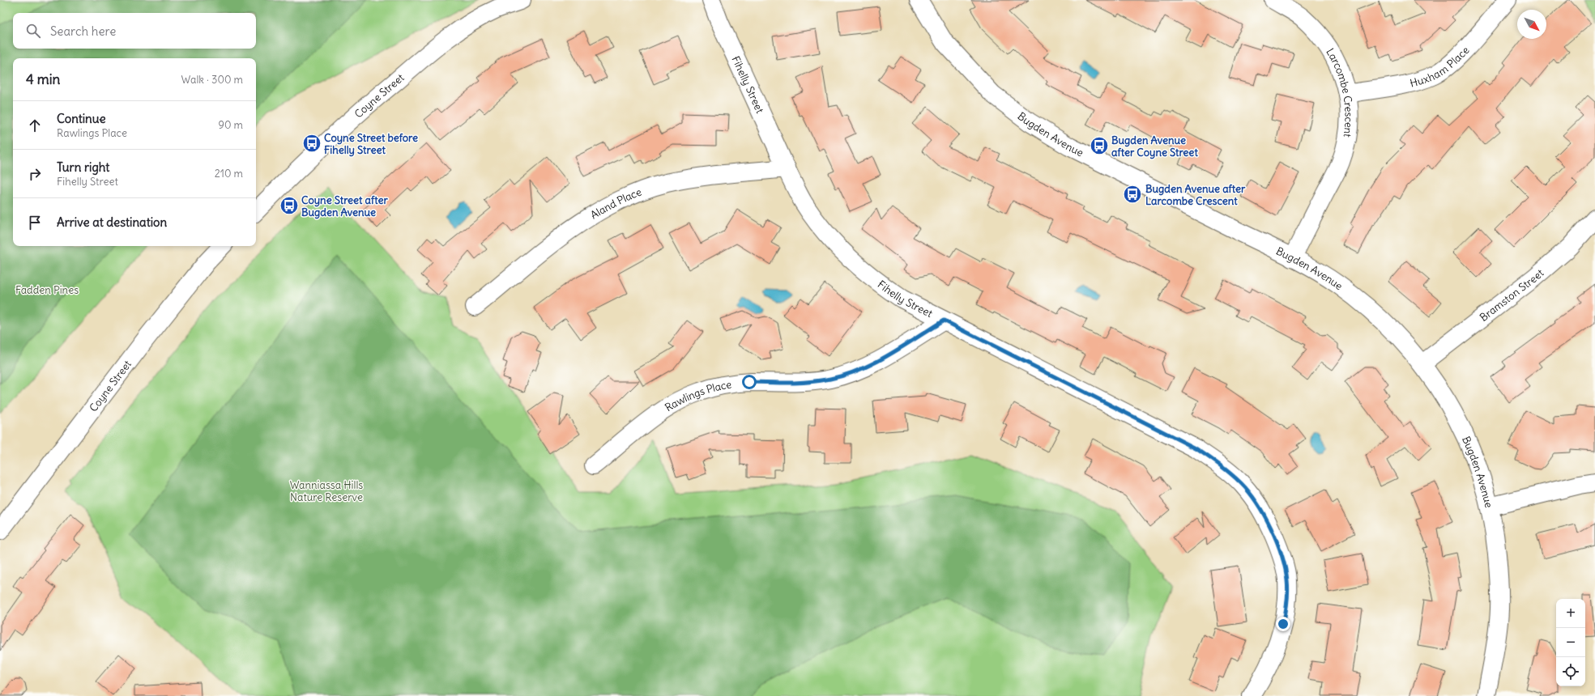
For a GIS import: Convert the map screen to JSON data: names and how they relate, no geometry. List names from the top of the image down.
{
  "streets": {
    "street": [
      "Huxham Place",
      "Fihelly Street",
      "Larcombe Crescent",
      "Coyne Street",
      "Bugden Avenue",
      "Aland Place",
      "Bramston Street",
      "Rawlings Place"
    ]
  },
  "crossings": [
    ["Huxham Place", "Larcombe Crescent"],
    ["Fihelly Street", "Aland Place"],
    ["Fihelly Street", "Rawlings Place"],
    ["Larcombe Crescent", "Bugden Avenue"],
    ["Bugden Avenue", "Bramston Street"]
  ],
  "parks": ["Fadden Pines", "Wanniassa Hills Nature Reserve"],
  "places": {
    "bus stop": [
      "Coyne Street before Fihelly Street",
      "Bugden Avenue after Coyne Street",
      "Bugden Avenue after Larcombe Crescent",
      "Coyne Street after Bugden Avenue"
    ]
  },
  "north": "bottom right",
  "page": {
    "search": "Search here",
    "heading": ["4 min", "Walk · 300 m"],
    "list": [
      ["Continue", "Rawlings Place", "90 m"],
      ["Turn right", "Fihelly Street", "210 m"],
      "Arrive at destination"
    ],
    "map_buttons": ["+", "−"]
  }
}
